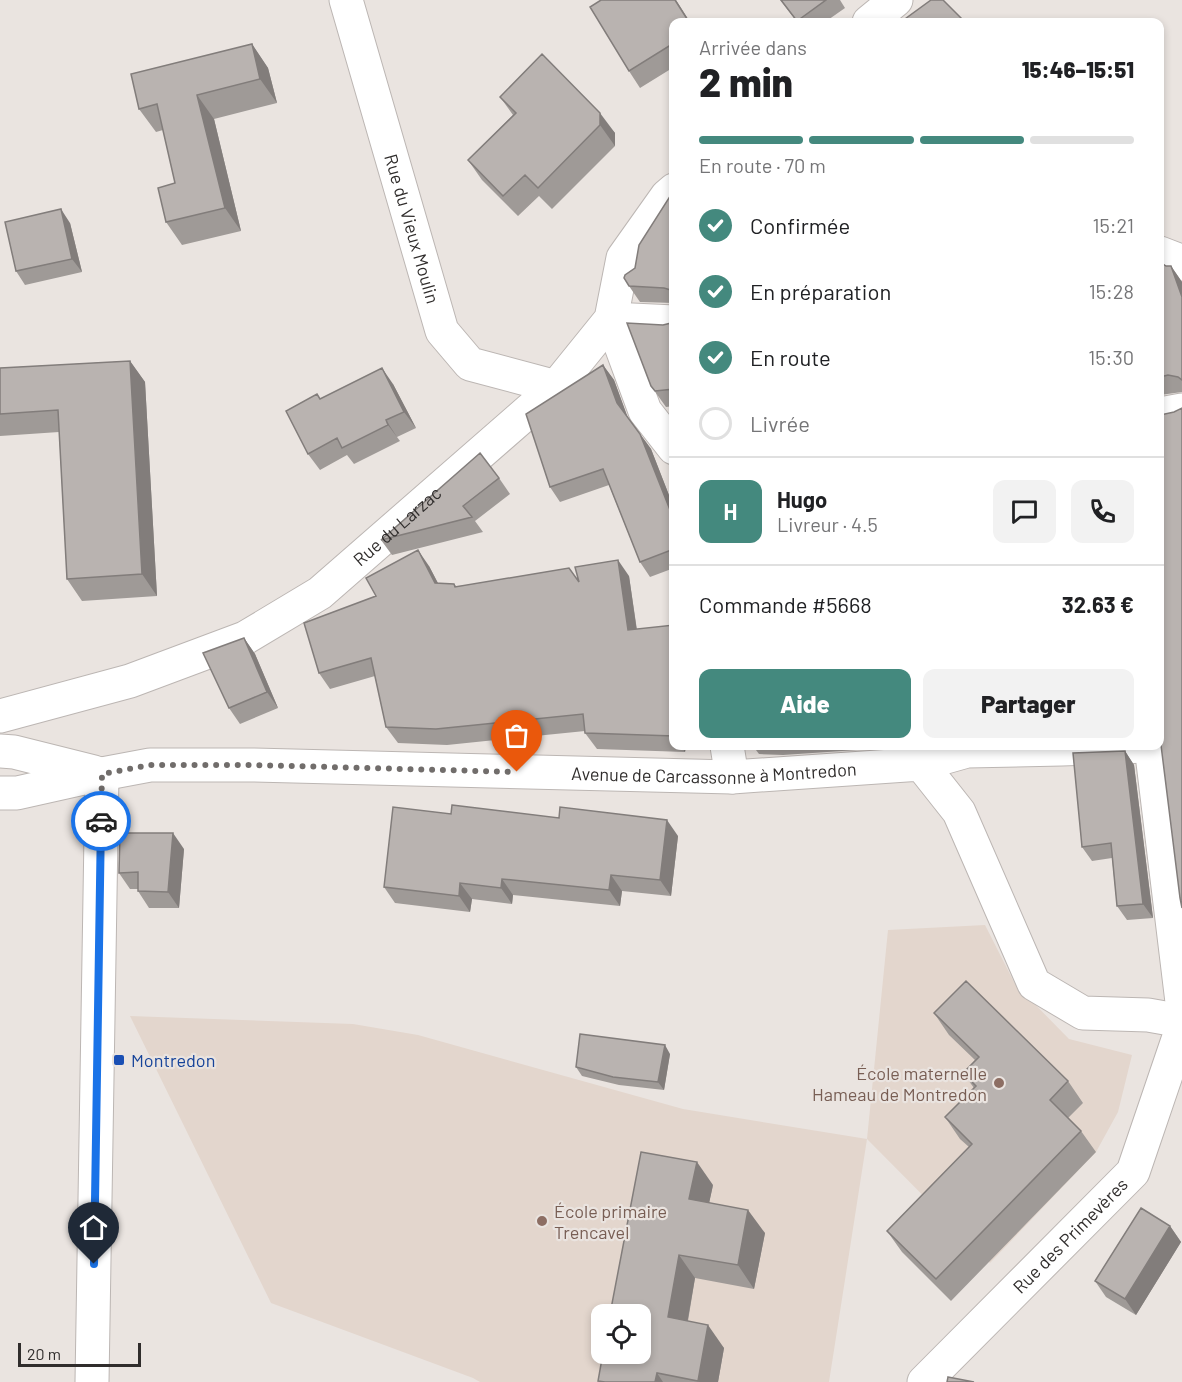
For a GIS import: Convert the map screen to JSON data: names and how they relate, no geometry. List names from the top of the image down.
{
  "streets": {
    "street": [
      "Rue du Vieux Moulin",
      "Rue du Larzac",
      "Avenue de Carcassonne à Montredon",
      "Rue des Primevères"
    ]
  },
  "crossings": [
    ["Rue du Vieux Moulin", "Rue du Larzac"]
  ],
  "places": {
    "transit": ["Montredon"],
    "other": ["École maternelle Hameau de Montredon", "École primaire Trencavel"]
  },
  "scale_bar": "20 m",
  "page": {
    "heading": ["2 min", "Arrivée dans", "15:46–15:51"],
    "panel": [
      "Hugo",
      "Livreur · 4.5",
      "Commande #5668",
      "32.63 €"
    ],
    "bar": "En route · 70 m",
    "list": [
      ["Confirmée", "15:21"],
      ["En préparation", "15:28"],
      ["En route", "15:30"],
      "Livrée"
    ],
    "round": "H",
    "buttons": ["Aide", "Partager"],
    "scale": "20 m"
  }
}
